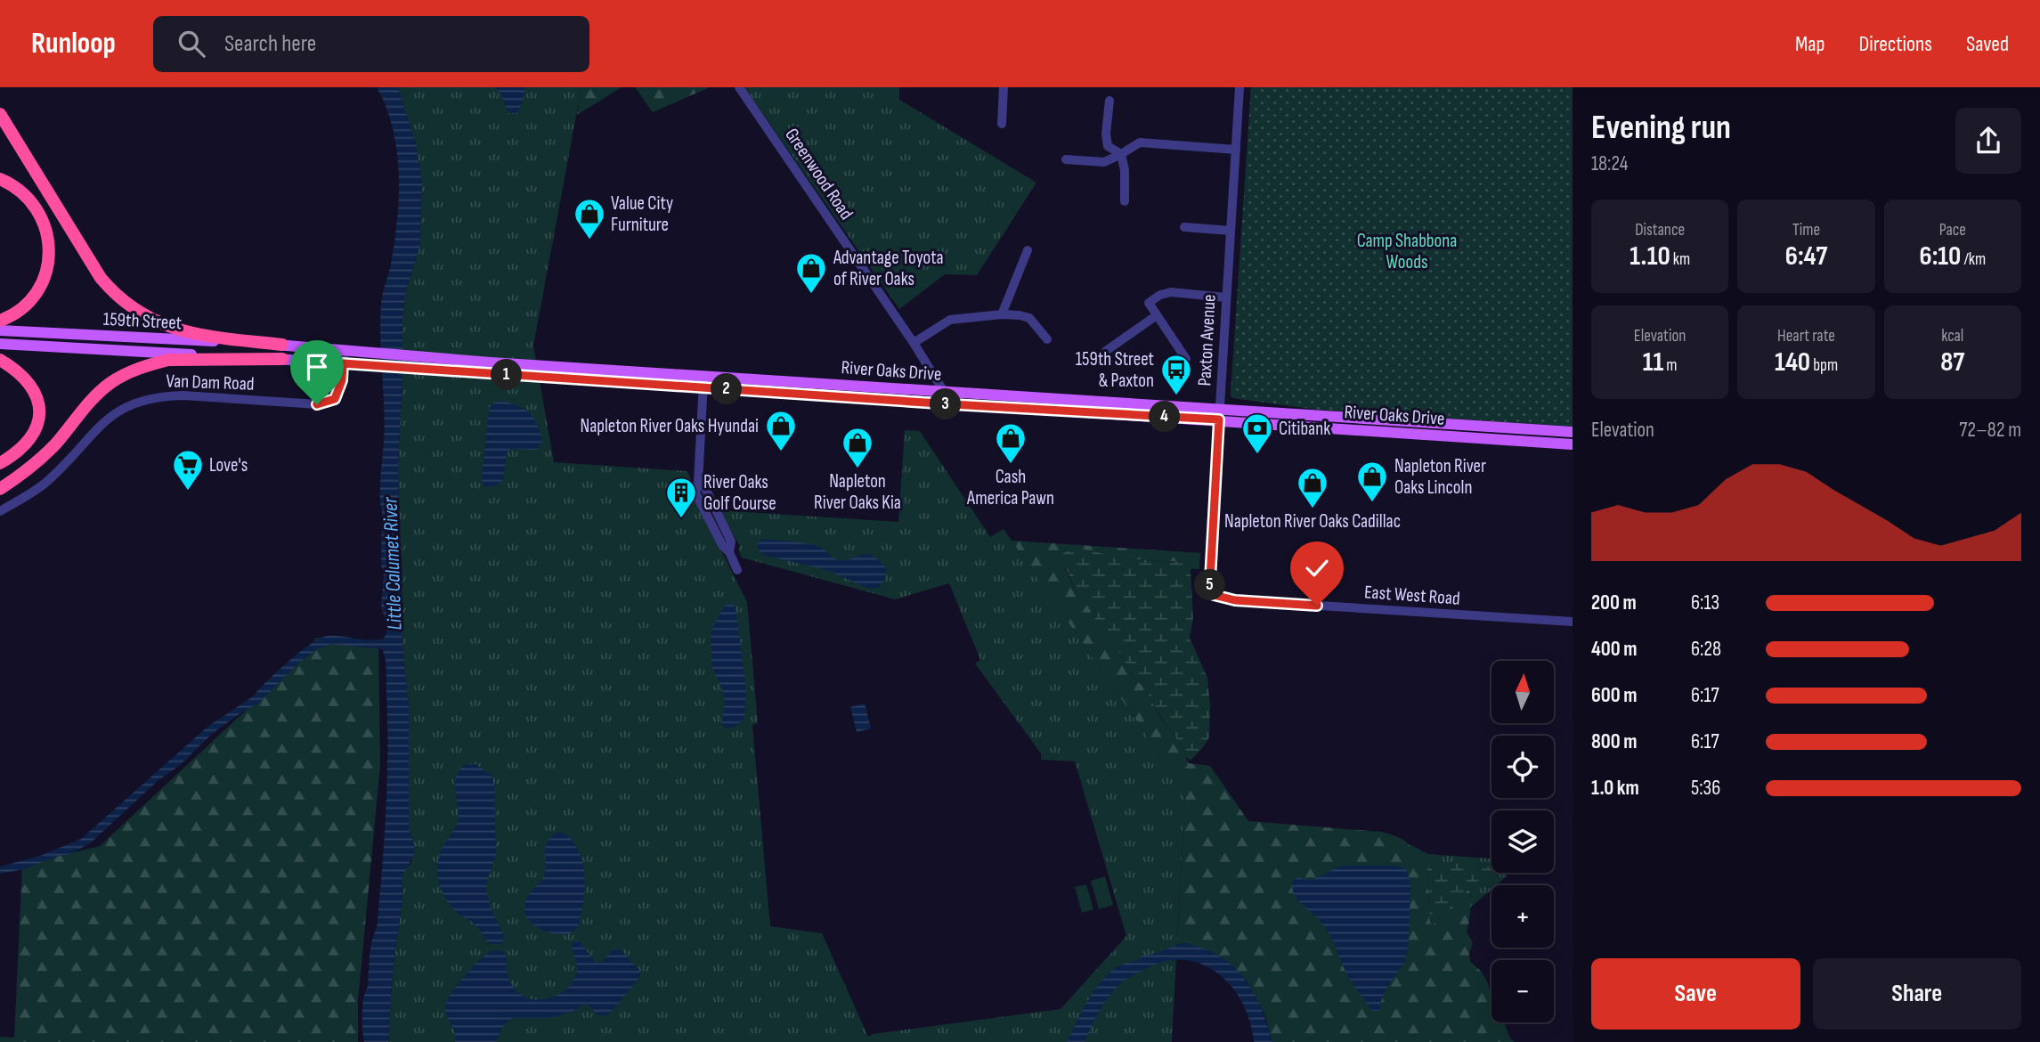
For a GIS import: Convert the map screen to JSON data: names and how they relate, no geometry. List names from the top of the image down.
{
  "streets": {
    "main road": ["159th Street", "River Oaks Drive"],
    "street": [
      "Greenwood Road",
      "Paxton Avenue",
      "Van Dam Road",
      "East West Road"
    ]
  },
  "crossings": [
    ["Greenwood Road", "River Oaks Drive"],
    ["159th Street", "River Oaks Drive"],
    ["Paxton Avenue", "River Oaks Drive"],
    ["Paxton Avenue", "East West Road"],
    ["River Oaks Drive", "Van Dam Road"]
  ],
  "water": ["Little Calumet River"],
  "parks": ["Camp Shabbona Woods"],
  "places": {
    "shop": [
      "Value City Furniture",
      "Advantage Toyota of River Oaks",
      "Napleton River Oaks Hyundai",
      "Cash America Pawn",
      "Napleton River Oaks Kia",
      "Napleton River Oaks Lincoln",
      "Napleton River Oaks Cadillac"
    ],
    "bus stop": ["159th Street & Paxton"],
    "bank": ["Citibank"],
    "supermarket": ["Love's"],
    "building": ["River Oaks Golf Course"]
  },
  "north": "top",
  "page": {
    "header": "Runloop",
    "search": "Search here",
    "nav": ["Map", "Directions", "Saved"],
    "heading": ["Evening run", "18:24"],
    "stats": [
      ["Distance", "1.10 km"],
      ["Time", "6:47"],
      ["Pace", "6:10 /km"],
      ["Elevation", "11 m"],
      ["Heart rate", "140 bpm"],
      ["kcal", "87"]
    ],
    "pins": [
      "1",
      "2",
      "3",
      "4",
      "5"
    ],
    "chart": ["Elevation", "72–82 m"],
    "list": [
      {
        "name": "200 m",
        "note": "6:13"
      },
      {
        "name": "400 m",
        "note": "6:28"
      },
      {
        "name": "600 m",
        "note": "6:17"
      },
      {
        "name": "800 m",
        "note": "6:17"
      },
      {
        "name": "1.0 km",
        "note": "5:36"
      }
    ],
    "map_buttons": ["+", "−"],
    "buttons": ["Save", "Share"]
  }
}
